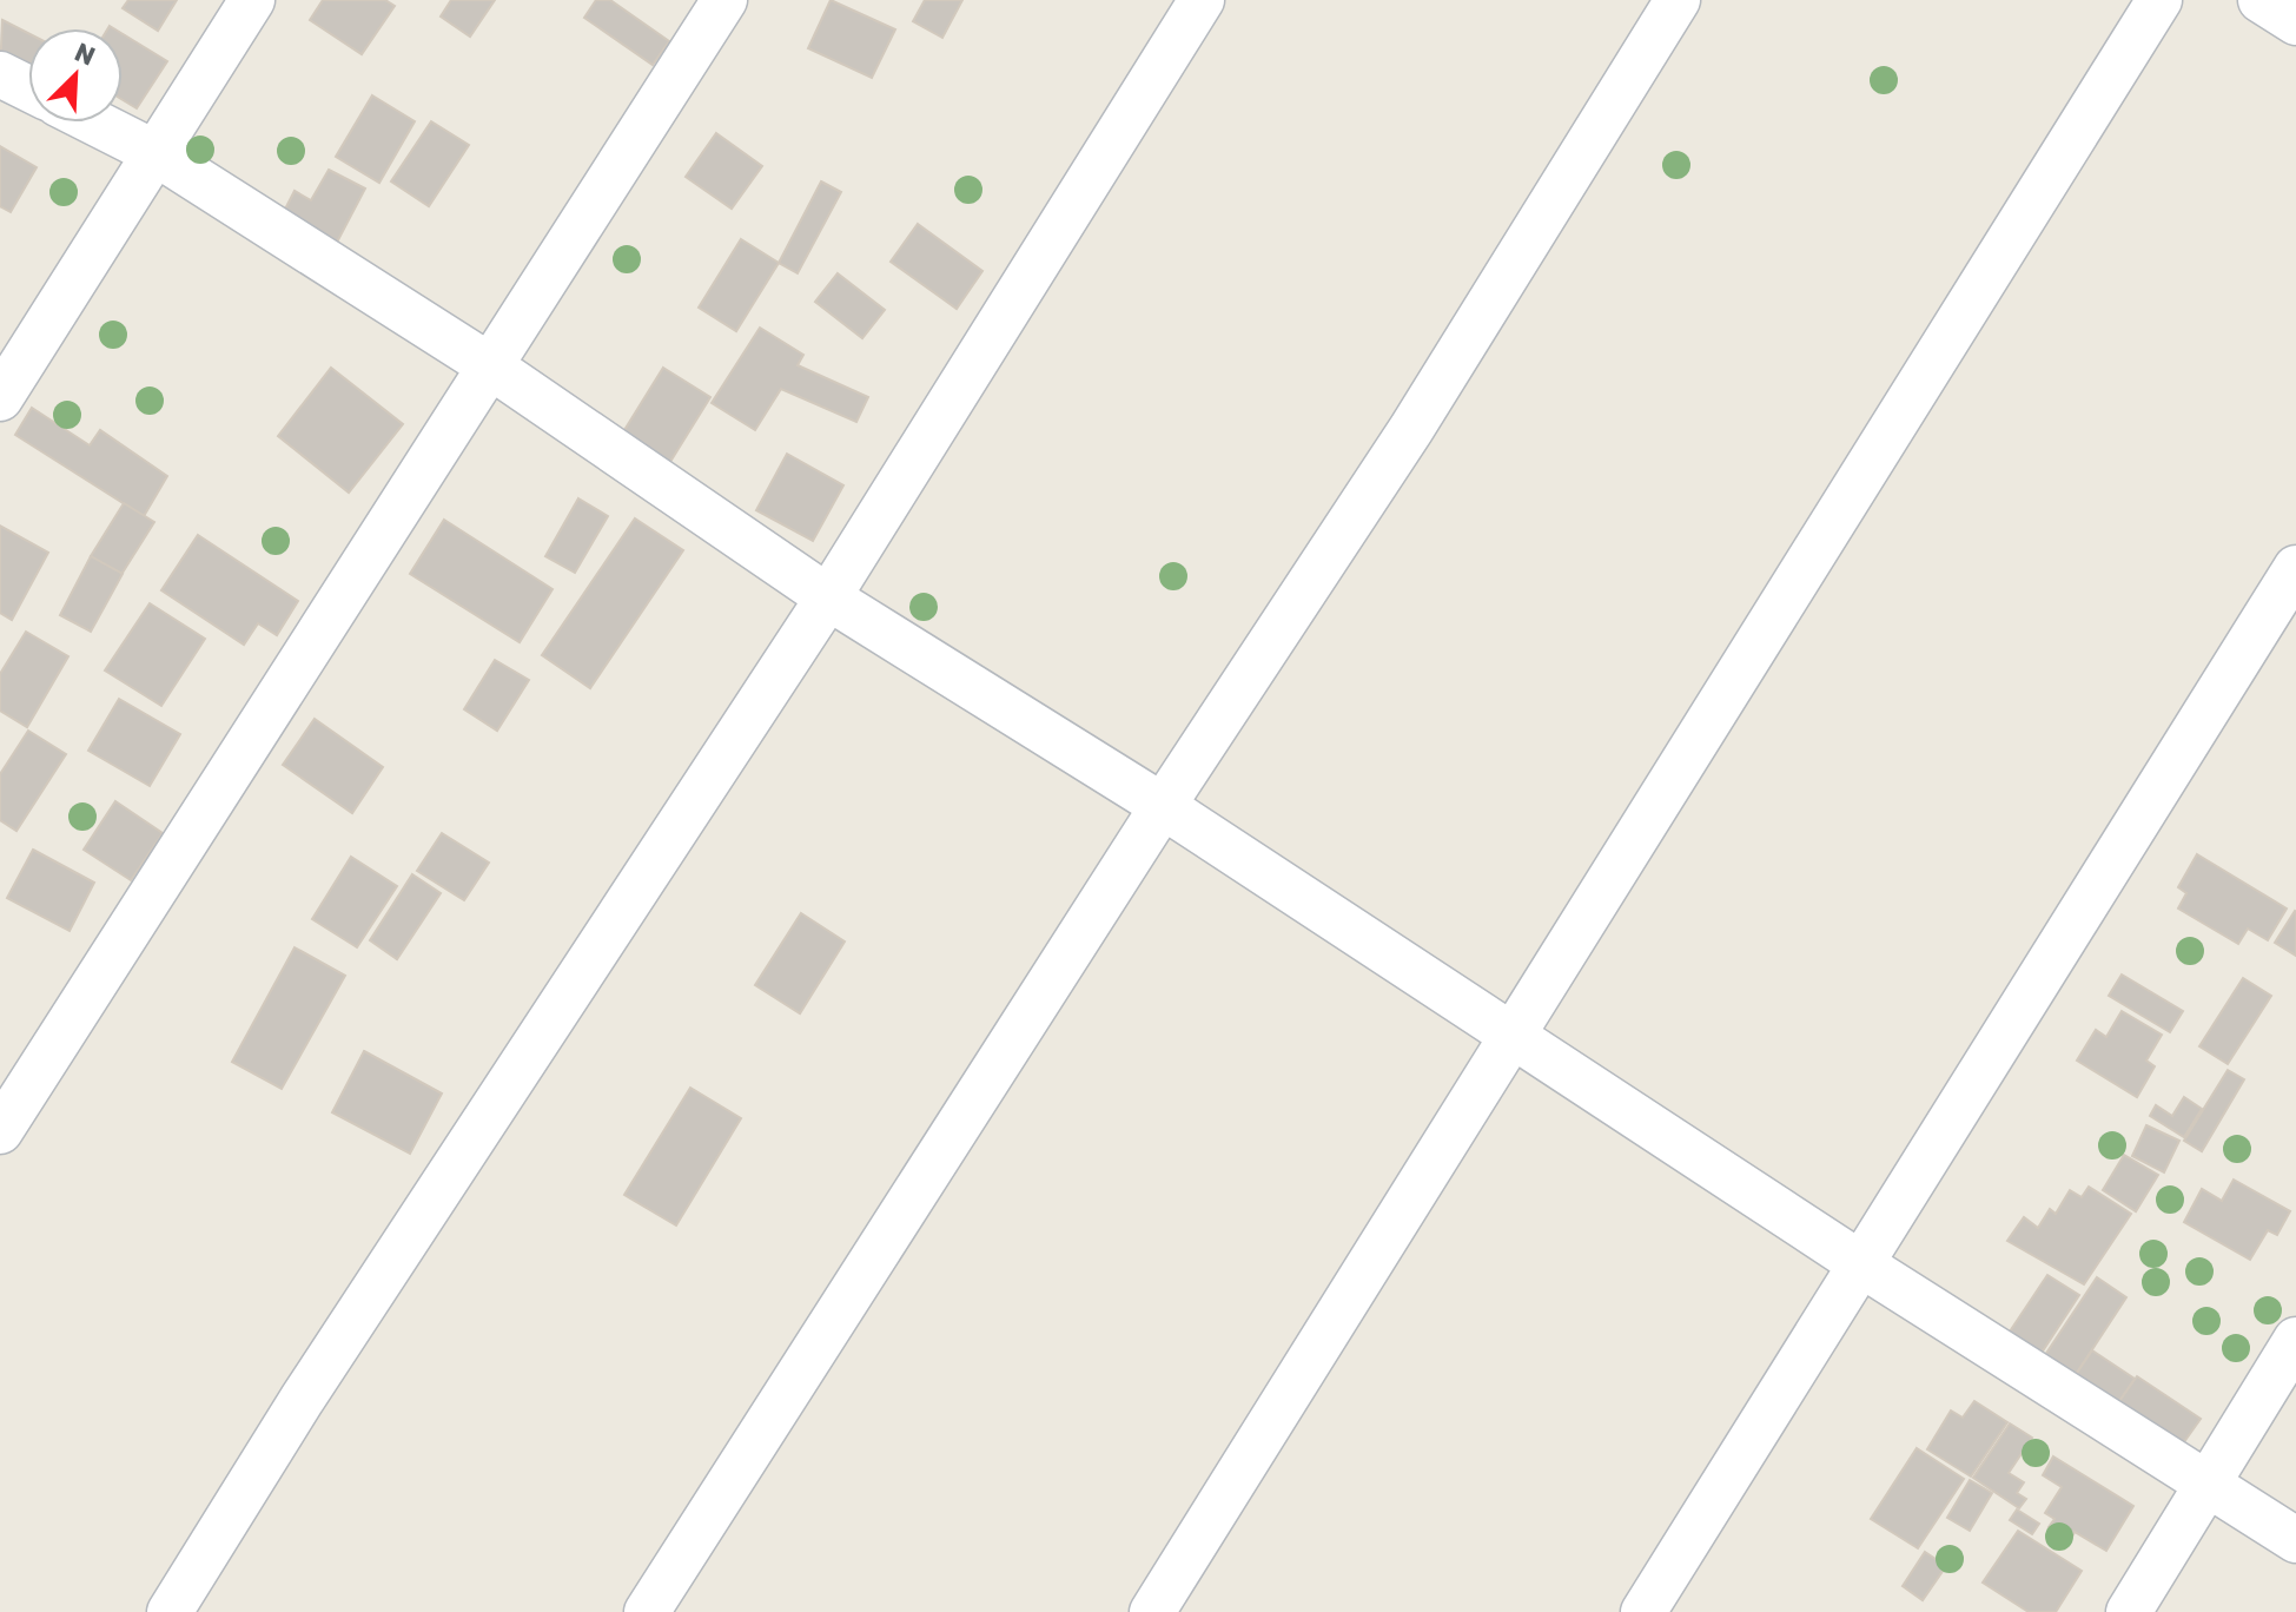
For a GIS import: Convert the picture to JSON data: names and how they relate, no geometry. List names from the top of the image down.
{
  "north": "top right"
}
